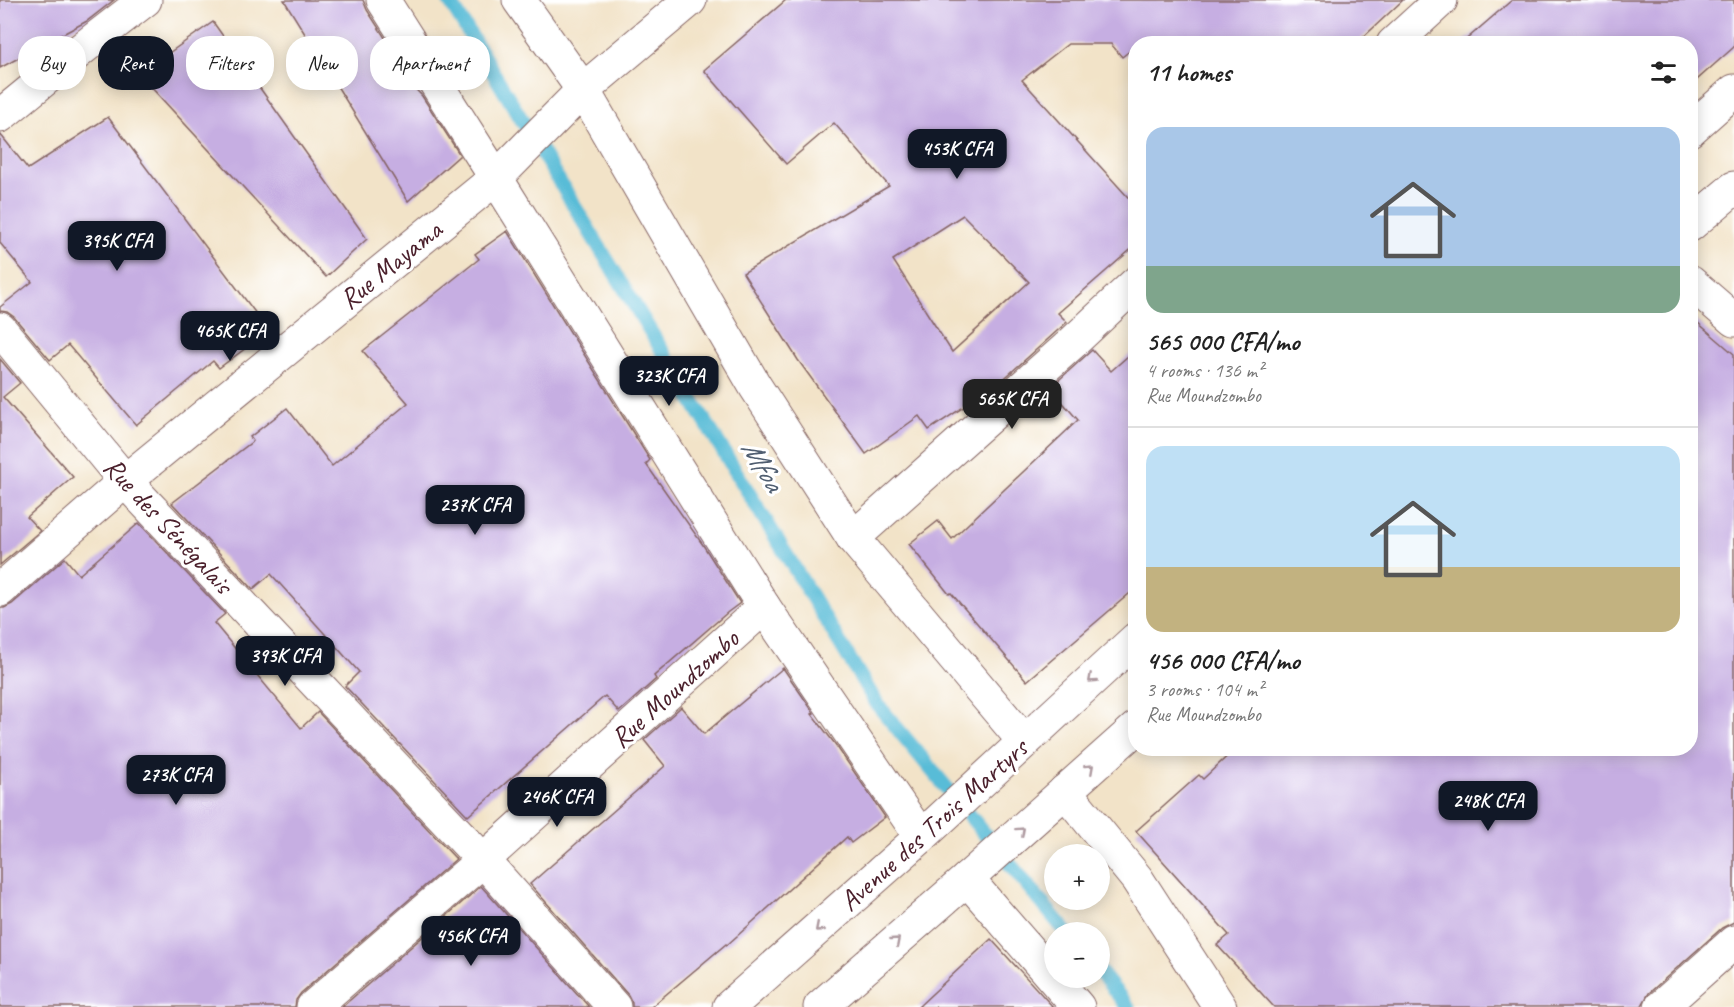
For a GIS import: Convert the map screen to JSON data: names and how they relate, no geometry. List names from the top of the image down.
{
  "streets": {
    "street": [
      "Rue Mayama",
      "Rue des Sénégalais",
      "Rue Moundzombo",
      "Avenue des Trois Martyrs"
    ]
  },
  "crossings": [
    ["Rue Mayama", "Rue des Sénégalais"],
    ["Rue des Sénégalais", "Rue Moundzombo"]
  ],
  "water": ["Mfoa"],
  "page": {
    "chip": [
      "Buy",
      "Rent",
      "Filters",
      "New",
      "Apartment"
    ],
    "heading": "11 homes",
    "list": [
      {
        "name": "565 000 CFA/mo",
        "note": "4 rooms · 136 m² · Rue Moundzombo"
      },
      {
        "name": "456 000 CFA/mo",
        "note": "3 rooms · 104 m² · Rue Moundzombo"
      }
    ],
    "price": [
      "453K CFA",
      "395K CFA",
      "465K CFA",
      "323K CFA",
      "565K CFA",
      "237K CFA",
      "393K CFA",
      "273K CFA",
      "246K CFA",
      "248K CFA",
      "456K CFA"
    ],
    "map_buttons": ["+", "−"]
  }
}
